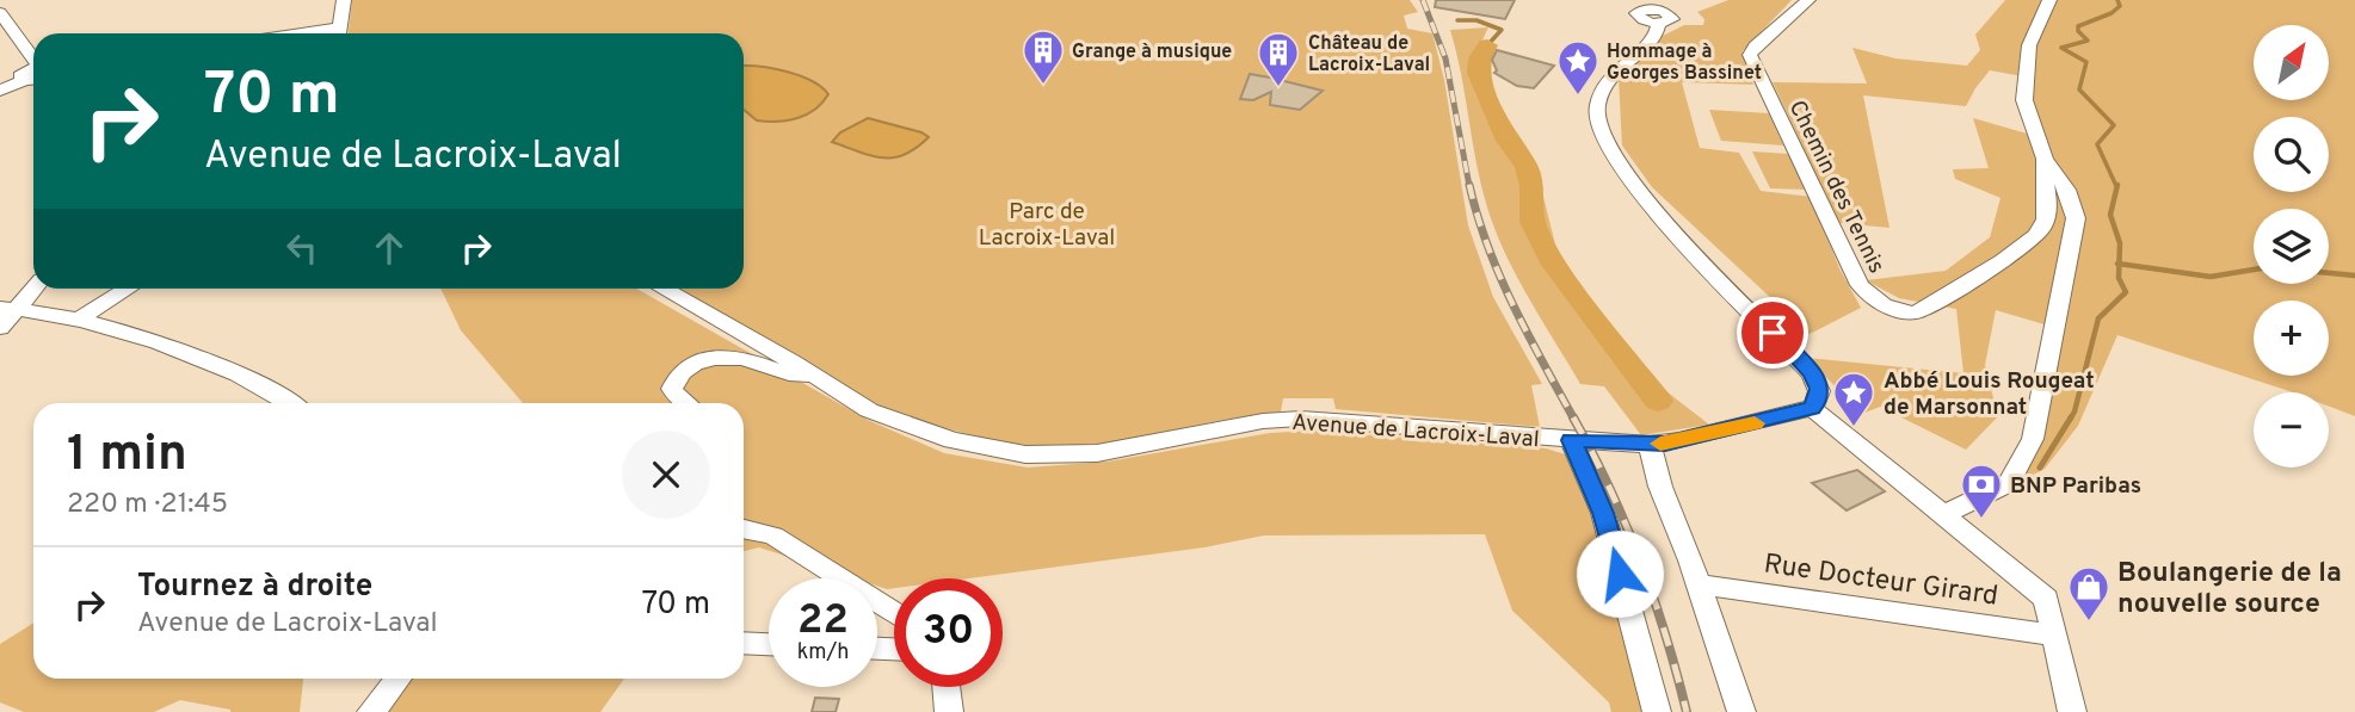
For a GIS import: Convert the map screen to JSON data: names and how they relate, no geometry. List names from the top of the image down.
{
  "streets": {
    "street": ["Chemin des Tennis", "Avenue de Lacroix-Laval", "Rue Docteur Girard"]
  },
  "parks": ["Parc de Lacroix-Laval"],
  "places": {
    "building": ["Grange à musique", "Château de Lacroix-Laval"],
    "place": ["Hommage à Georges Bassinet", "Abbé Louis Rougeat de Marsonnat"],
    "bank": ["BNP Paribas"],
    "shop": ["Boulangerie de la nouvelle source"]
  },
  "north": "top right",
  "page": {
    "map_buttons": ["+", "−"],
    "turn": ["70 m", "Avenue de Lacroix-Laval"],
    "heading": ["1 min", "220 m · 21:45"],
    "list": [
      {
        "name": "Tournez à droite",
        "note": "Avenue de Lacroix-Laval",
        "value": "70 m"
      }
    ],
    "speed": "22 km/h",
    "limit": "30"
  }
}
